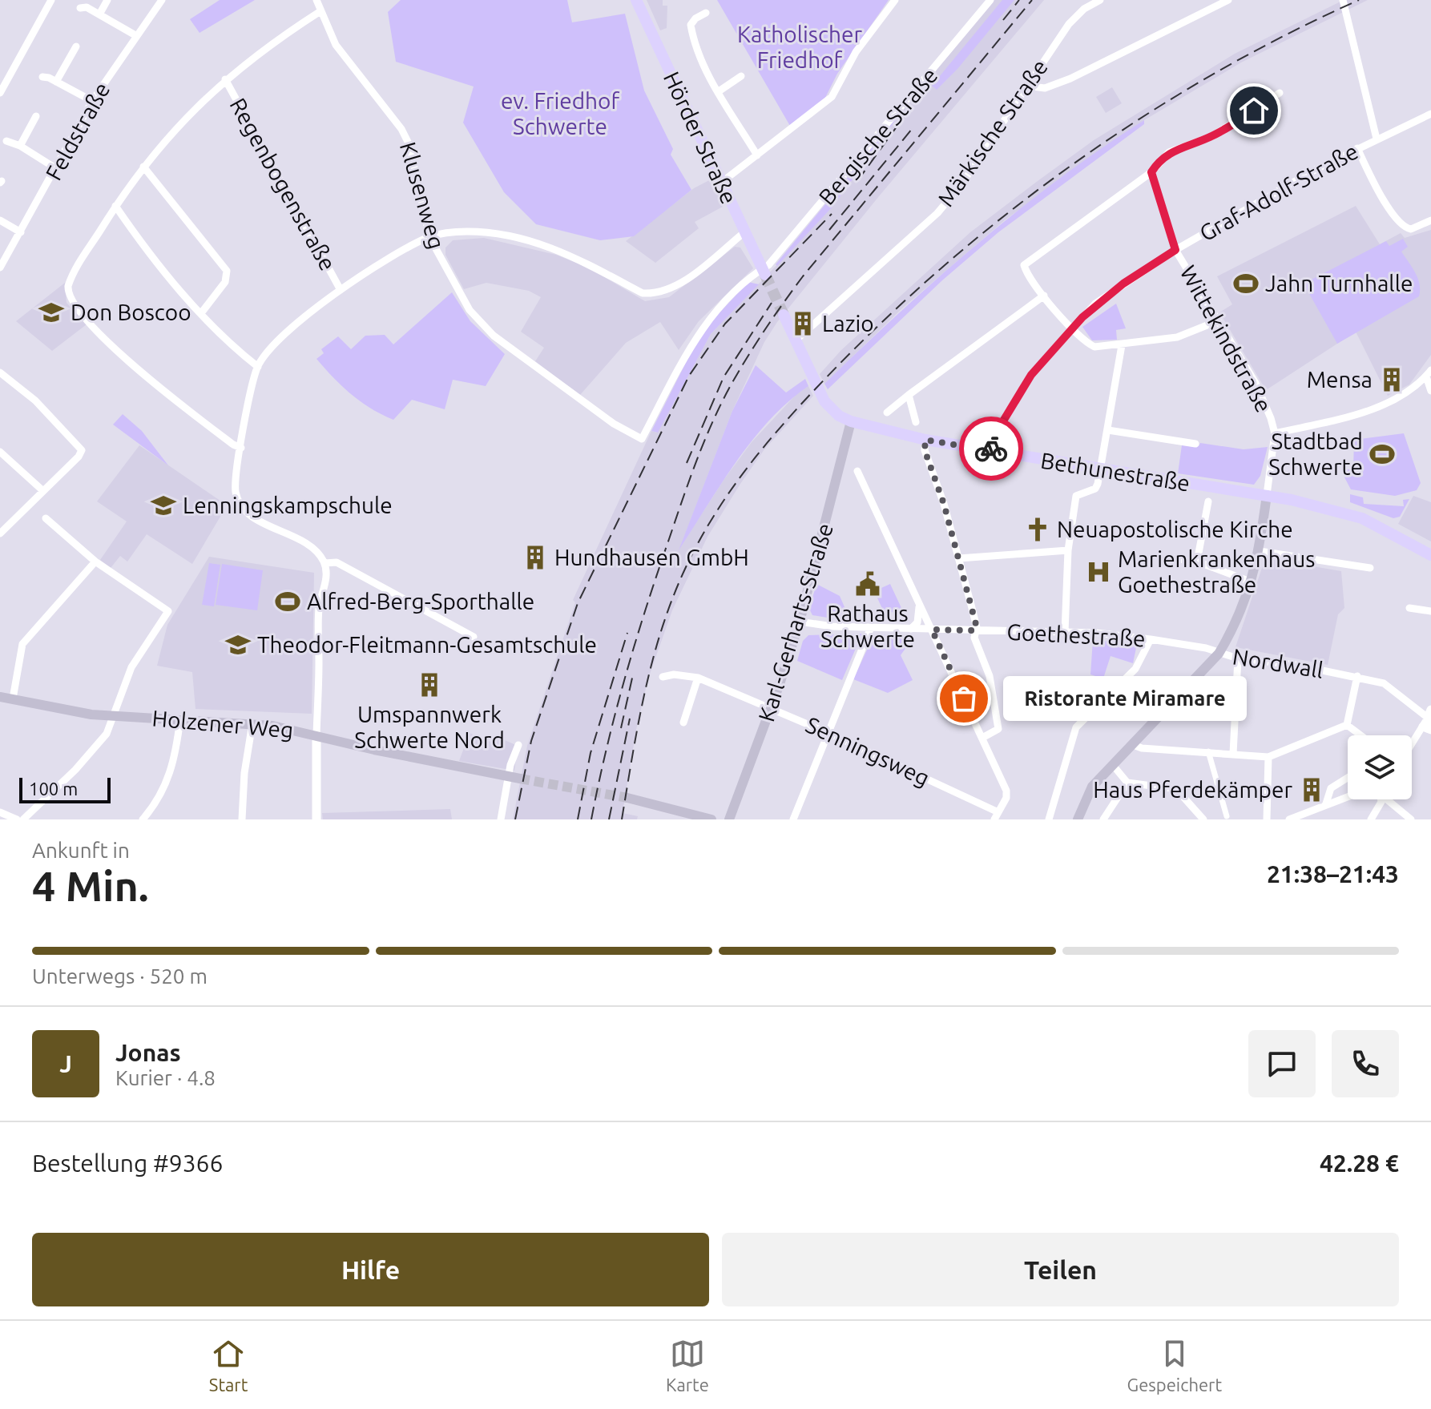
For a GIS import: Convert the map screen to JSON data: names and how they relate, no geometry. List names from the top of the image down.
{
  "streets": {
    "main road": [
      "Hörder Straße",
      "Wittekindstraße",
      "Bethunestraße",
      "Karl-Gerharts-Straße",
      "Nordwall",
      "Holzener Weg"
    ],
    "street": [
      "Feldstraße",
      "Märkische Straße",
      "Bergische Straße",
      "Regenbogenstraße",
      "Graf-Adolf-Straße",
      "Klusenweg",
      "Goethestraße",
      "Senningsweg"
    ]
  },
  "crossings": [
    ["Bergische Straße", "Hörder Straße"],
    ["Bergische Straße", "Klusenweg"],
    ["Graf-Adolf-Straße", "Wittekindstraße"],
    ["Graf-Adolf-Straße", "Bethunestraße"],
    ["Wittekindstraße", "Bethunestraße"],
    ["Wittekindstraße", "Goethestraße"],
    ["Wittekindstraße", "Nordwall"],
    ["Bethunestraße", "Karl-Gerharts-Straße"],
    ["Karl-Gerharts-Straße", "Goethestraße"],
    ["Karl-Gerharts-Straße", "Senningsweg"],
    ["Goethestraße", "Nordwall"]
  ],
  "parks": ["Katholischer Friedhof", "ev. Friedhof Schwerte"],
  "places": {
    "sports": ["Jahn Turnhalle", "Stadtbad Schwerte", "Alfred-Berg-Sporthalle"],
    "school or university": ["Don Boscoo", "Lenningskampschule", "Theodor-Fleitmann-Gesamtschule"],
    "building": [
      "Lazio",
      "Mensa",
      "Hundhausen GmbH",
      "Umspannwerk Schwerte Nord",
      "Haus Pferdekämper"
    ],
    "church": ["Neuapostolische Kirche"],
    "hospital": ["Marienkrankenhaus Goethestraße"],
    "public building": ["Rathaus Schwerte"],
    "other": ["Ristorante Miramare"]
  },
  "scale_bar": "100 m",
  "page": {
    "bubble": "Ristorante Miramare",
    "scale": "100 m",
    "heading": ["4 Min.", "Ankunft in", "21:38–21:43"],
    "panel": [
      "Jonas",
      "Kurier · 4.8",
      "Bestellung #9366",
      "42.28 €"
    ],
    "bar": "Unterwegs · 520 m",
    "round": "J",
    "buttons": ["Hilfe", "Teilen"],
    "tabs": ["Start", "Karte", "Gespeichert"]
  }
}
